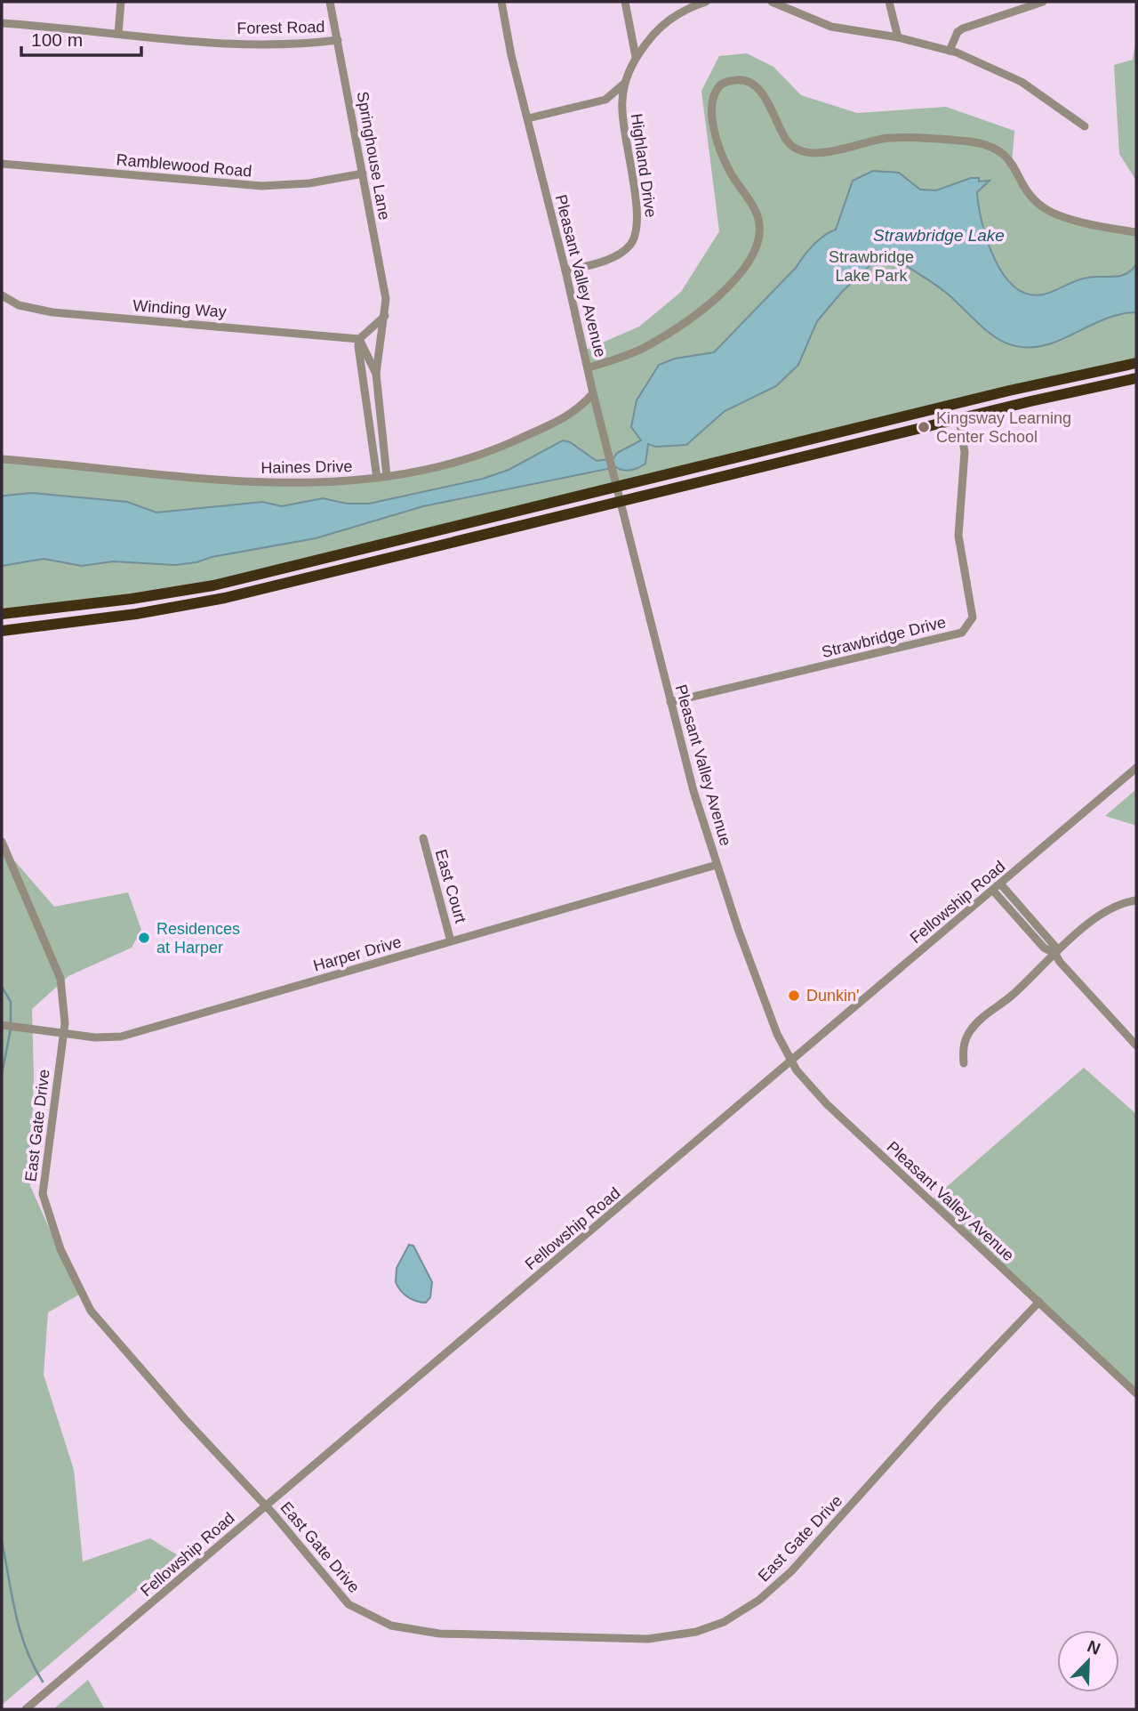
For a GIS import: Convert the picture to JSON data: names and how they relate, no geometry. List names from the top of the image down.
{
  "streets": {
    "street": [
      "Forest Road",
      "Springhouse Lane",
      "Ramblewood Road",
      "Highland Drive",
      "Pleasant Valley Avenue",
      "Winding Way",
      "Haines Drive",
      "Strawbridge Drive",
      "East Court",
      "Fellowship Road",
      "Harper Drive",
      "East Gate Drive"
    ]
  },
  "crossings": [
    ["Forest Road", "Springhouse Lane"],
    ["Springhouse Lane", "Ramblewood Road"],
    ["Springhouse Lane", "Winding Way"],
    ["Springhouse Lane", "Haines Drive"],
    ["Highland Drive", "Pleasant Valley Avenue"],
    ["Pleasant Valley Avenue", "Haines Drive"],
    ["Pleasant Valley Avenue", "Strawbridge Drive"],
    ["Pleasant Valley Avenue", "Fellowship Road"],
    ["Pleasant Valley Avenue", "Harper Drive"],
    ["Pleasant Valley Avenue", "East Gate Drive"],
    ["East Court", "Harper Drive"],
    ["Fellowship Road", "East Gate Drive"],
    ["Harper Drive", "East Gate Drive"]
  ],
  "water": ["Strawbridge Lake"],
  "parks": ["Strawbridge Lake Park"],
  "places": ["Kingsway Learning Center School", "Residences at Harper", "Dunkin'"],
  "scale_bar": "100 m",
  "north": "top right"
}
